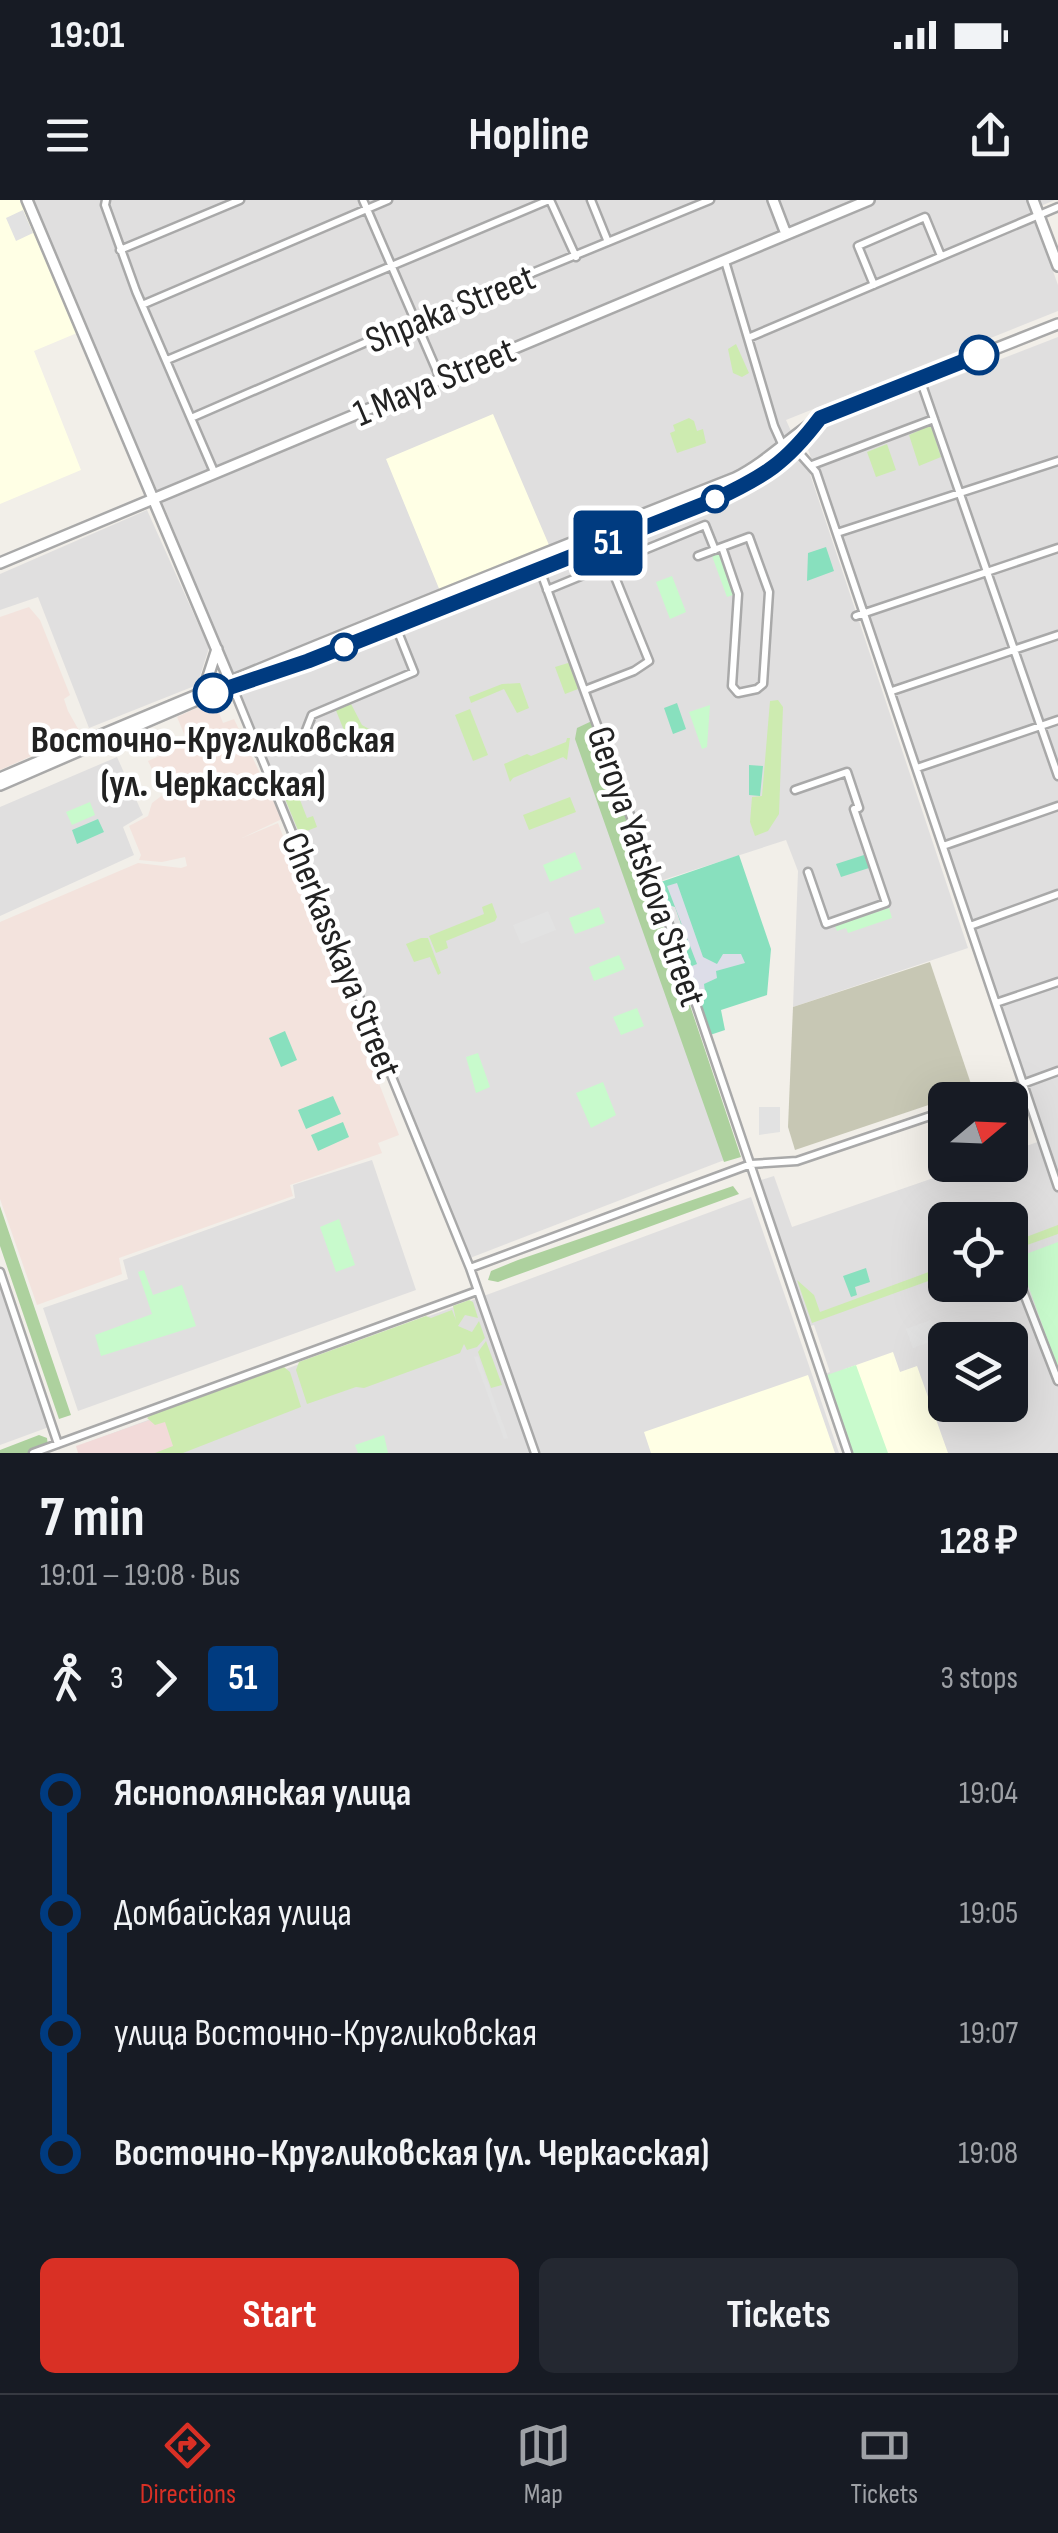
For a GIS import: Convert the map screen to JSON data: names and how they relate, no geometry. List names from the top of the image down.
{
  "streets": {
    "street": [
      "Shpaka Street",
      "1 Maya Street",
      "Geroya Yatskova Street",
      "Cherkasskaya Street"
    ]
  },
  "crossings": [
    ["1 Maya Street", "Cherkasskaya Street"]
  ],
  "places": ["Восточно-Кругликовская (ул. Черкасская)"],
  "lines": ["bus line 51"],
  "north": "right",
  "page": {
    "status": "19:01",
    "header": "Hopline",
    "on_map": "51",
    "heading": ["7 min", "19:01 – 19:08 · Bus", "128 ₽"],
    "legs": ["3", "51", "3 stops"],
    "list": [
      {
        "name": "Яснополянская улица",
        "value": "19:04"
      },
      {
        "name": "Домбайская улица",
        "value": "19:05"
      },
      {
        "name": "улица Восточно-Кругликовская",
        "value": "19:07"
      },
      {
        "name": "Восточно-Кругликовская (ул. Черкасская)",
        "value": "19:08"
      }
    ],
    "buttons": ["Start", "Tickets"],
    "tabs": ["Directions", "Map", "Tickets"]
  }
}
